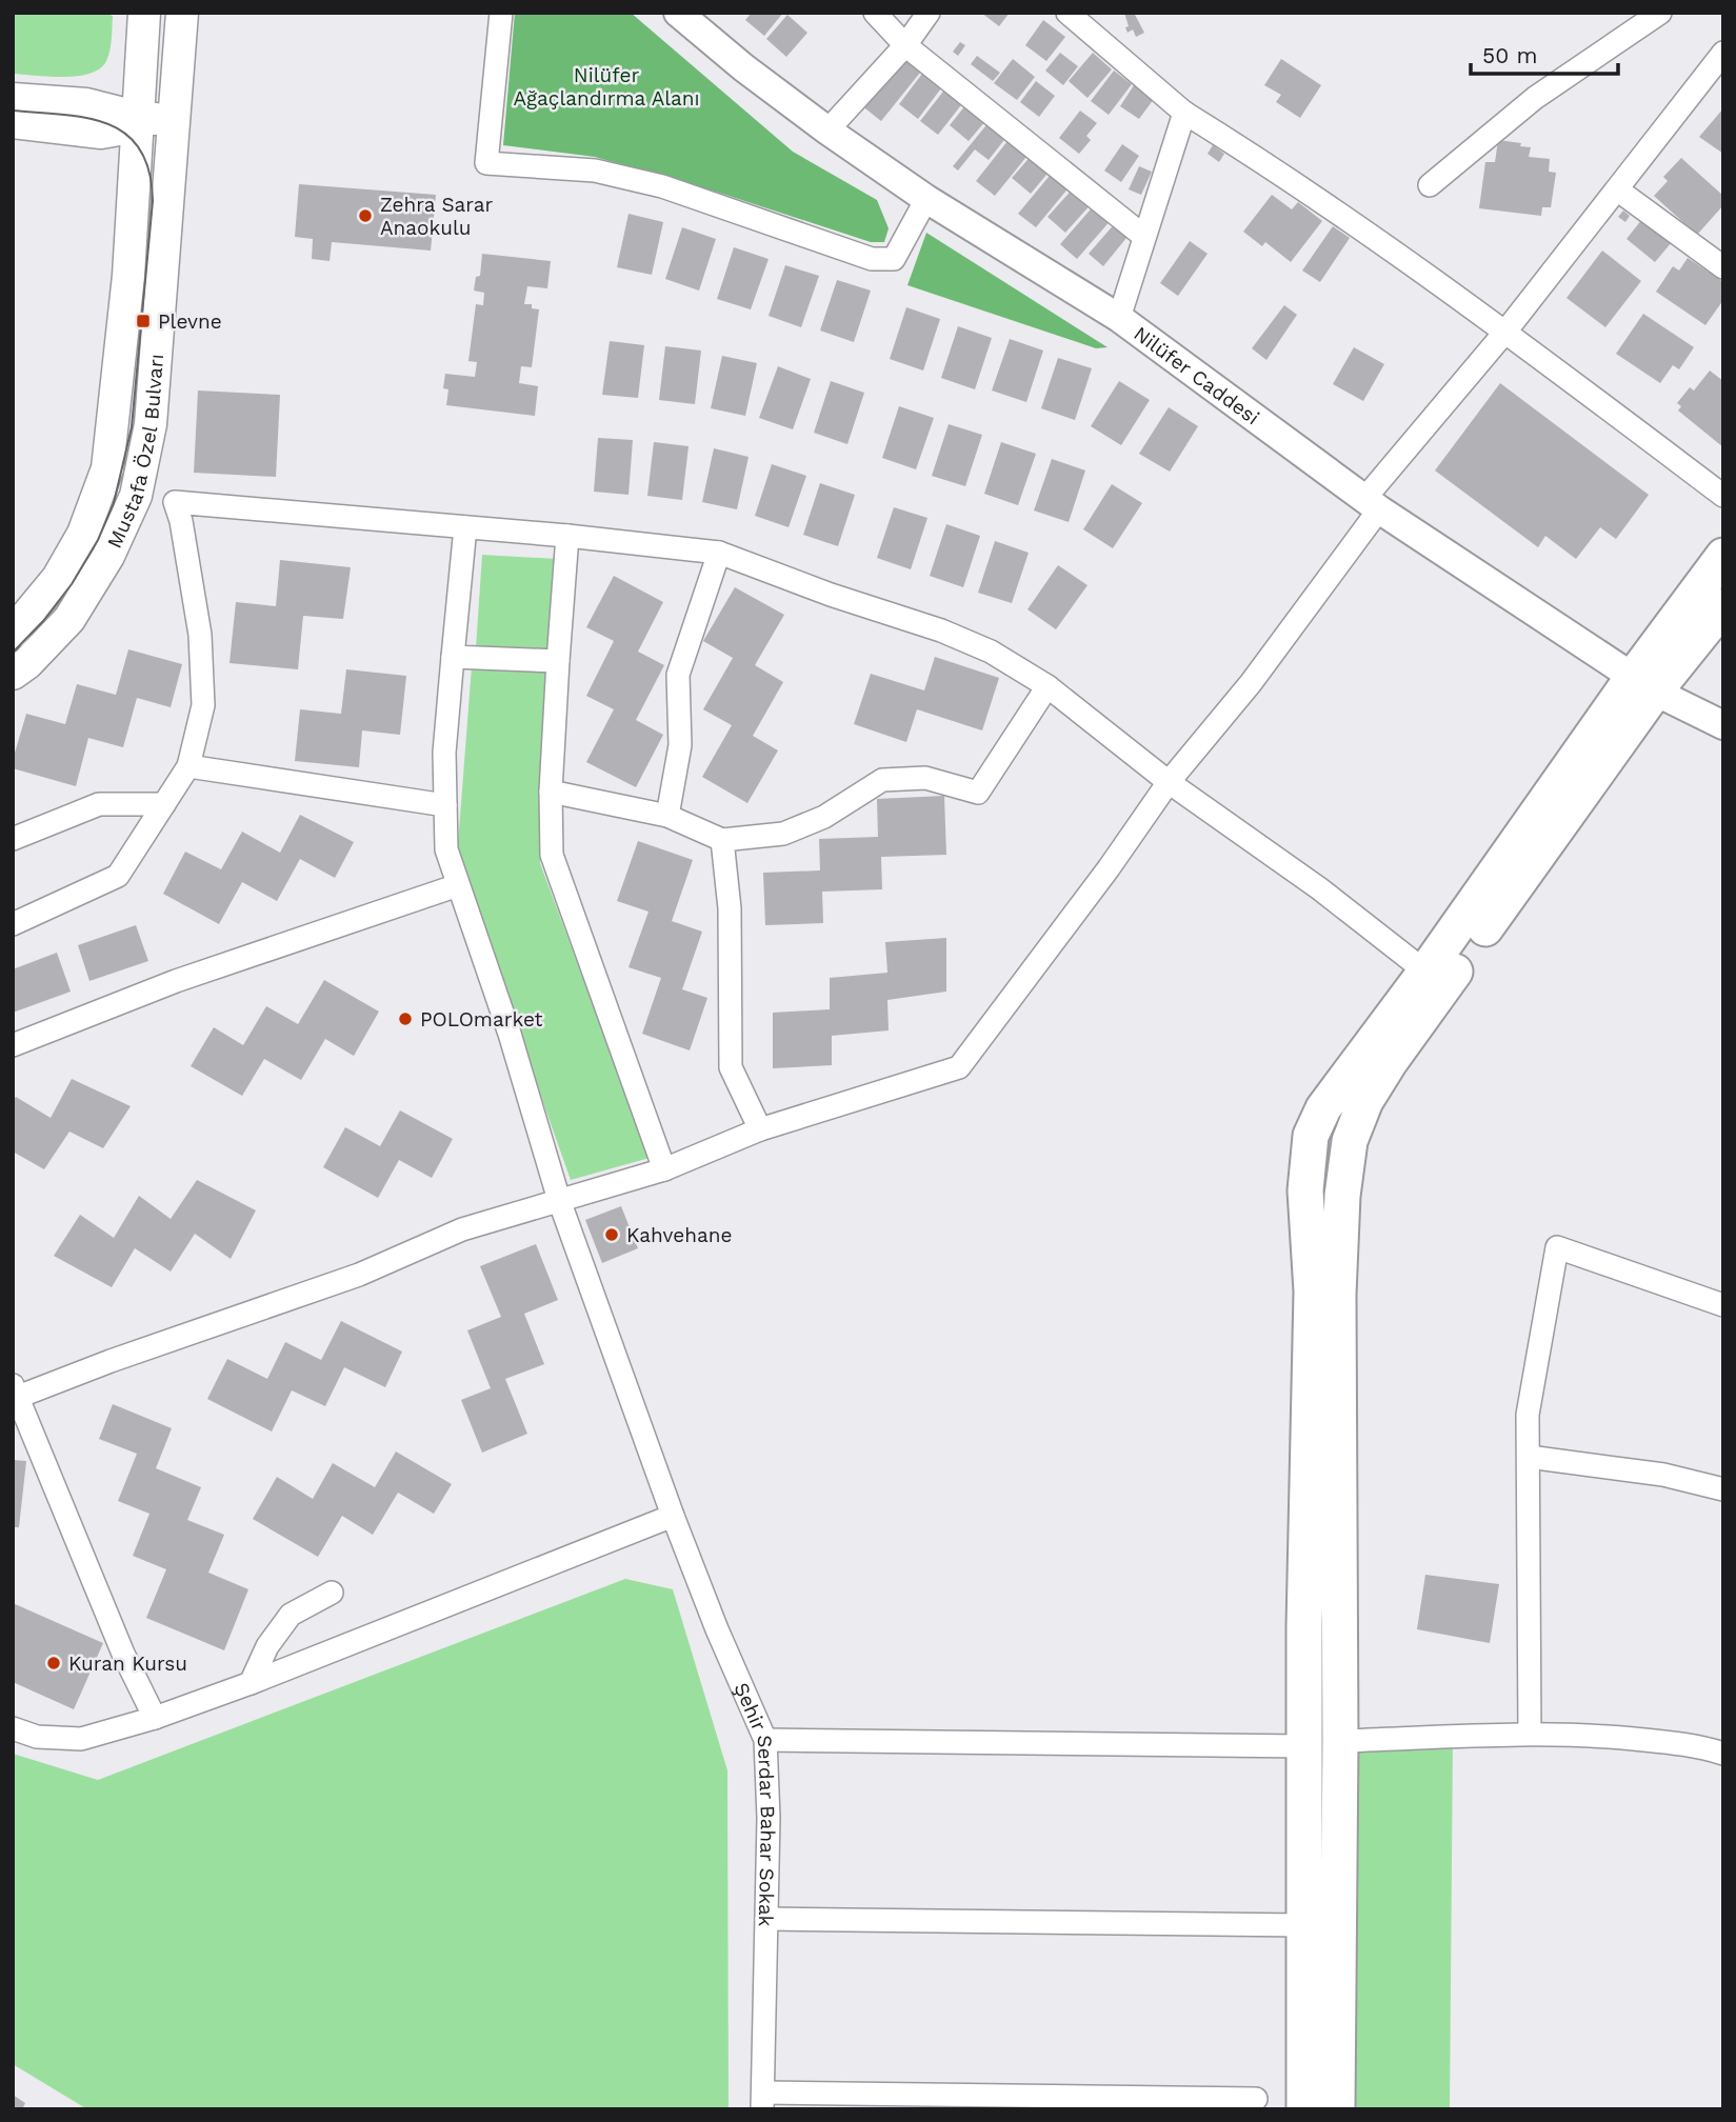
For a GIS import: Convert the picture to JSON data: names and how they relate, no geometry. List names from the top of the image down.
{
  "streets": {
    "main road": ["Mustafa Özel Bulvarı"],
    "street": ["Nilüfer Caddesi", "Şehir Serdar Bahar Sokak"]
  },
  "parks": ["Nilüfer Ağaçlandırma Alanı"],
  "places": {
    "other": [
      "Zehra Sarar Anaokulu",
      "POLOmarket",
      "Kahvehane",
      "Kuran Kursu"
    ],
    "transit": ["Plevne"]
  },
  "scale_bar": "50 m"
}
